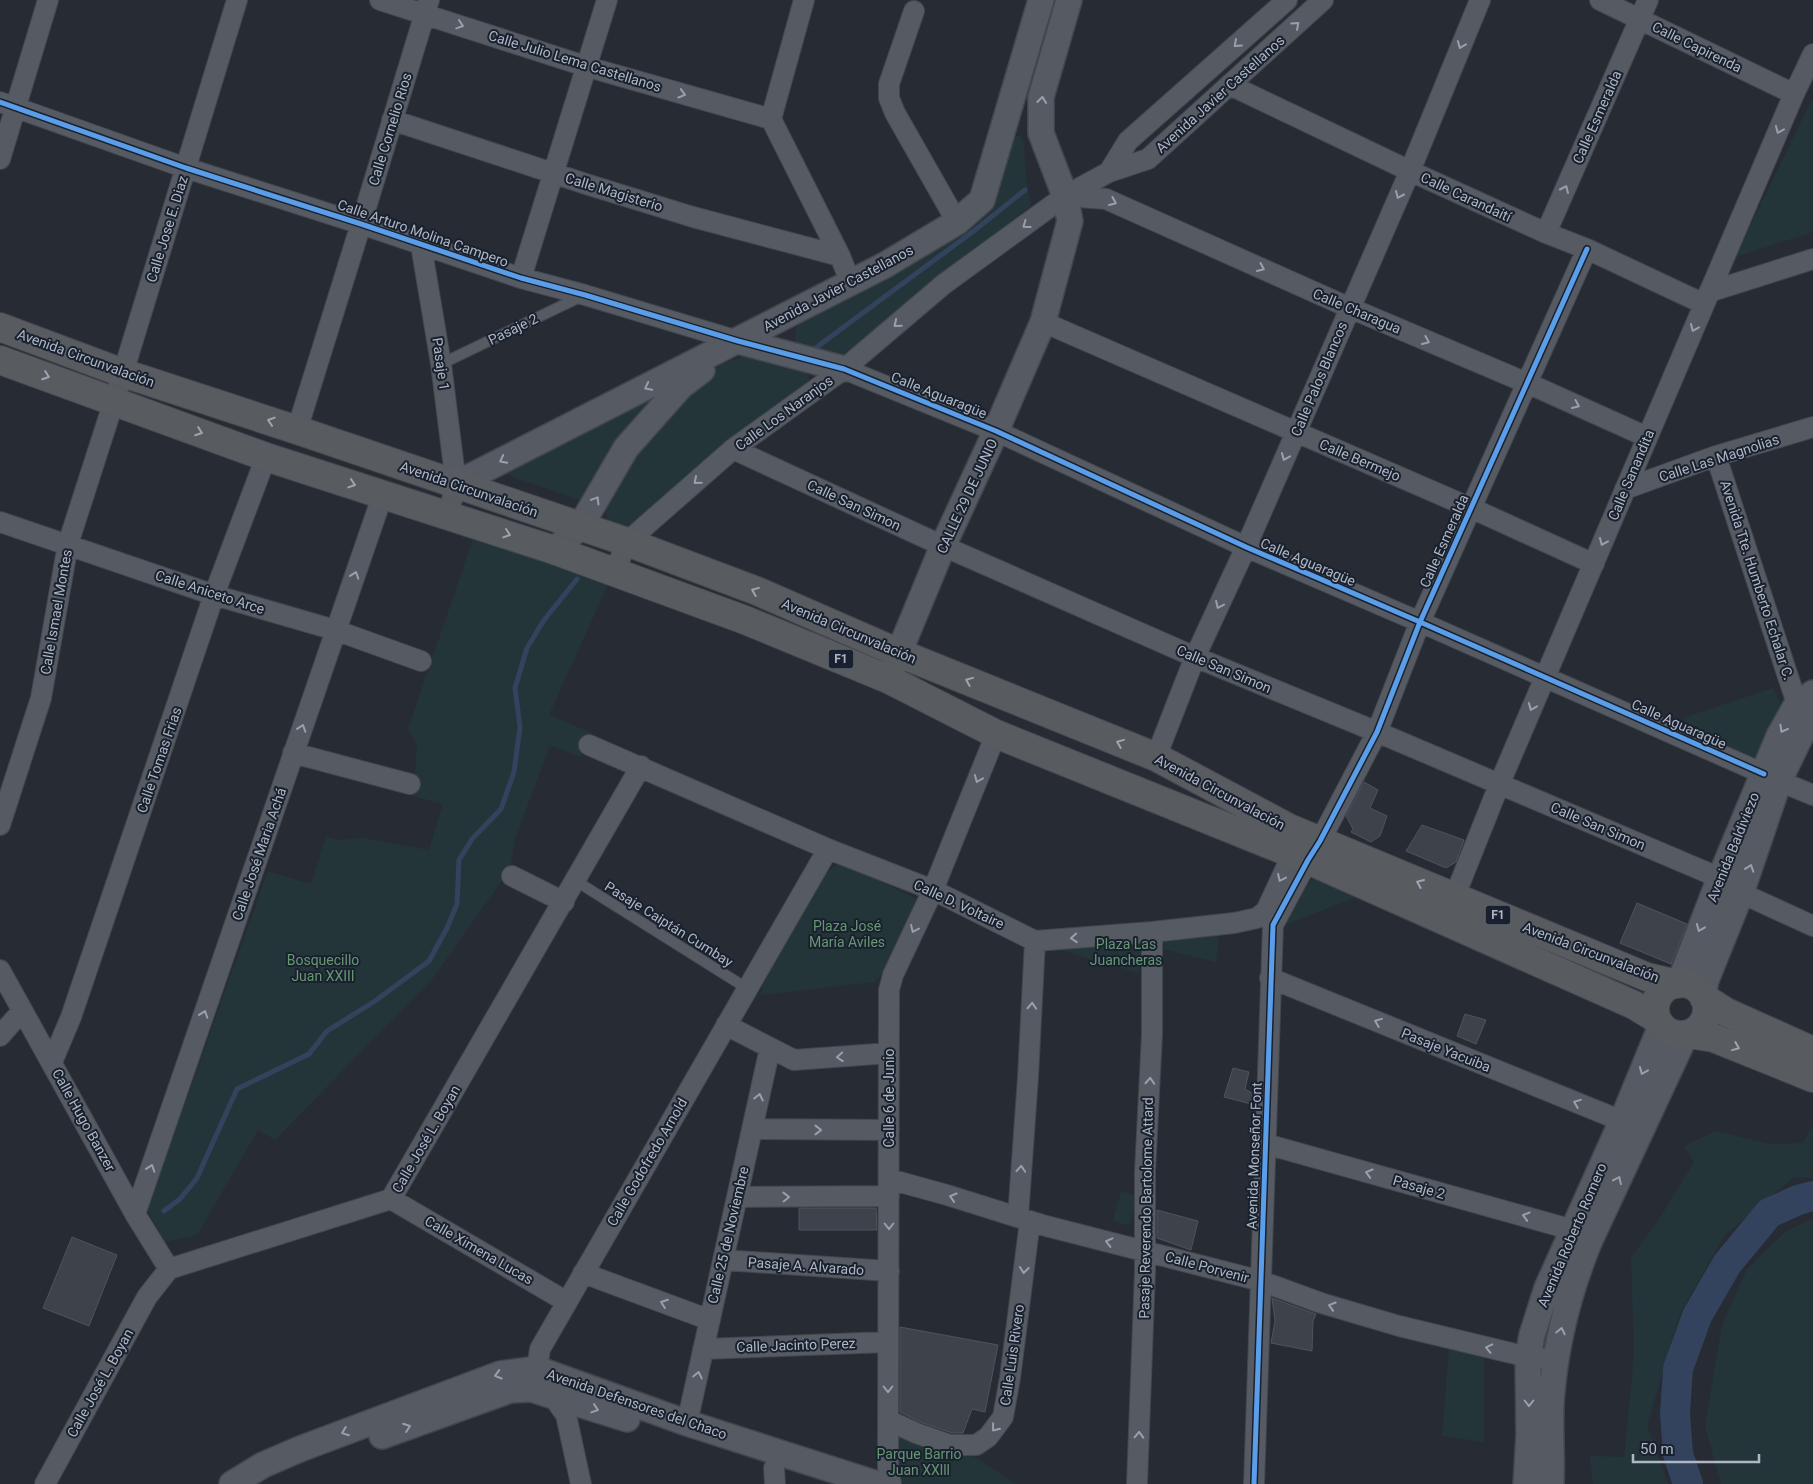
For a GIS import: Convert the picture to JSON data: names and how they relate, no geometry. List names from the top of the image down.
{
  "streets": {
    "highway": ["Avenida Circunvalación", "F1"],
    "street": [
      "Calle Capirenda",
      "Calle Julio Lema Castellanos",
      "Avenida Javier Castellanos",
      "Calle Esmeralda",
      "Calle Cornelio Rios",
      "Calle Magisterio",
      "Calle Carandaití",
      "Calle Jose E. Diaz",
      "Calle Arturo Molina Campero",
      "Calle Charagua",
      "Pasaje 2",
      "Pasaje 1",
      "Calle Palos Blancos",
      "Calle Aguaragüe",
      "Calle Los Naranjos",
      "Calle Las Magnolias",
      "Calle Bermejo",
      "Calle Sanandita",
      "CALLE 29 DE JUNIO",
      "Calle San Simon",
      "Avenida Tte. Humberto Echalar C.",
      "Calle Aniceto Arce",
      "Calle Ismael Montes",
      "Calle Tomas Frias",
      "Avenida Baldiviezo",
      "Calle José Maria Achá",
      "Calle D. Voltaire",
      "Pasaje Yacuiba",
      "Calle 6 de Junio",
      "Calle Hugo Banzer",
      "Calle José L. Boyan",
      "Avenida Monseñor Font",
      "Calle Godofredo Arnold",
      "Pasaje Reverendo Bartolome Attard",
      "Calle 25 de Noviembre",
      "Avenida Roberto Romero",
      "Calle Ximena Lucas",
      "Pasaje A. Alvarado",
      "Calle Porvenir",
      "Calle Jacinto Perez",
      "Calle Luis Rivero",
      "Avenida Defensores del Chaco"
    ],
    "lane": ["Pasaje Caiptán Cumbay"]
  },
  "crossings": [
    ["Calle Capirenda", "Calle Esmeralda"],
    ["Calle Capirenda", "Calle Sanandita"],
    ["Calle Julio Lema Castellanos", "Calle Cornelio Rios"],
    ["Avenida Javier Castellanos", "Calle Carandaití"],
    ["Avenida Javier Castellanos", "Calle Arturo Molina Campero"],
    ["Avenida Javier Castellanos", "Calle Charagua"],
    ["Avenida Javier Castellanos", "Avenida Circunvalación"],
    ["Avenida Javier Castellanos", "Pasaje 1"],
    ["Avenida Javier Castellanos", "Calle Los Naranjos"],
    ["Avenida Javier Castellanos", "CALLE 29 DE JUNIO"],
    ["Calle Esmeralda", "Calle Carandaití"],
    ["Calle Esmeralda", "Calle Charagua"],
    ["Calle Esmeralda", "Avenida Circunvalación"],
    ["Calle Esmeralda", "Calle Aguaragüe"],
    ["Calle Esmeralda", "Calle Bermejo"],
    ["Calle Esmeralda", "Calle San Simon"],
    ["Calle Esmeralda", "Avenida Monseñor Font"],
    ["Calle Cornelio Rios", "Calle Magisterio"],
    ["Calle Cornelio Rios", "Calle Arturo Molina Campero"],
    ["Calle Cornelio Rios", "Avenida Circunvalación"],
    ["Calle Carandaití", "Calle Palos Blancos"],
    ["Calle Carandaití", "Calle Sanandita"],
    ["Calle Jose E. Diaz", "Calle Arturo Molina Campero"],
    ["Calle Jose E. Diaz", "Avenida Circunvalación"],
    ["Calle Jose E. Diaz", "Calle Ismael Montes"],
    ["Calle Arturo Molina Campero", "Pasaje 2"],
    ["Calle Arturo Molina Campero", "Pasaje 1"],
    ["Calle Arturo Molina Campero", "Calle Aguaragüe"],
    ["Calle Arturo Molina Campero", "Calle Los Naranjos"],
    ["Calle Charagua", "Calle Palos Blancos"],
    ["Calle Charagua", "Calle Los Naranjos"],
    ["Calle Charagua", "Calle Sanandita"],
    ["Calle Charagua", "CALLE 29 DE JUNIO"],
    ["Pasaje 2", "Pasaje 1"],
    ["Pasaje 2", "Avenida Monseñor Font"],
    ["Pasaje 2", "Avenida Roberto Romero"],
    ["Avenida Circunvalación", "Pasaje 1"],
    ["Avenida Circunvalación", "Calle Palos Blancos"],
    ["Avenida Circunvalación", "Calle Los Naranjos"],
    ["Avenida Circunvalación", "Calle Sanandita"],
    ["Avenida Circunvalación", "CALLE 29 DE JUNIO"],
    ["Avenida Circunvalación", "Calle Ismael Montes"],
    ["Avenida Circunvalación", "Calle Tomas Frias"],
    ["Avenida Circunvalación", "Avenida Baldiviezo"],
    ["Avenida Circunvalación", "Calle José Maria Achá"],
    ["Avenida Circunvalación", "Calle 6 de Junio"],
    ["Avenida Circunvalación", "Avenida Monseñor Font"],
    ["Avenida Circunvalación", "Avenida Roberto Romero"],
    ["Calle Palos Blancos", "Calle Aguaragüe"],
    ["Calle Palos Blancos", "Calle Bermejo"],
    ["Calle Palos Blancos", "Calle San Simon"],
    ["Calle Aguaragüe", "Calle Los Naranjos"],
    ["Calle Aguaragüe", "Calle Sanandita"],
    ["Calle Aguaragüe", "CALLE 29 DE JUNIO"],
    ["Calle Aguaragüe", "Avenida Baldiviezo"],
    ["Calle Los Naranjos", "CALLE 29 DE JUNIO"],
    ["Calle Los Naranjos", "Calle San Simon"],
    ["Calle Las Magnolias", "Calle Sanandita"],
    ["Calle Las Magnolias", "Avenida Tte. Humberto Echalar C."],
    ["Calle Bermejo", "Calle Sanandita"],
    ["Calle Bermejo", "CALLE 29 DE JUNIO"],
    ["Calle Sanandita", "Calle San Simon"],
    ["CALLE 29 DE JUNIO", "Calle San Simon"],
    ["Calle San Simon", "Avenida Baldiviezo"],
    ["Avenida Tte. Humberto Echalar C.", "Avenida Baldiviezo"],
    ["Calle Aniceto Arce", "Calle Ismael Montes"],
    ["Calle Aniceto Arce", "Calle Tomas Frias"],
    ["Calle Aniceto Arce", "Calle José Maria Achá"],
    ["Calle Tomas Frias", "Calle Hugo Banzer"],
    ["Avenida Baldiviezo", "Avenida Roberto Romero"],
    ["Calle José Maria Achá", "Calle Hugo Banzer"],
    ["Calle D. Voltaire", "Calle 6 de Junio"],
    ["Calle D. Voltaire", "Calle José L. Boyan"],
    ["Calle D. Voltaire", "Calle Godofredo Arnold"],
    ["Calle D. Voltaire", "Calle Luis Rivero"],
    ["Pasaje Caiptán Cumbay", "Calle José L. Boyan"],
    ["Pasaje Caiptán Cumbay", "Calle Godofredo Arnold"],
    ["Pasaje Yacuiba", "Avenida Monseñor Font"],
    ["Pasaje Yacuiba", "Avenida Roberto Romero"],
    ["Calle 6 de Junio", "Pasaje A. Alvarado"],
    ["Calle 6 de Junio", "Calle Porvenir"],
    ["Calle 6 de Junio", "Calle Jacinto Perez"],
    ["Calle 6 de Junio", "Calle Luis Rivero"],
    ["Calle Hugo Banzer", "Calle José L. Boyan"],
    ["Calle José L. Boyan", "Calle Ximena Lucas"],
    ["Avenida Monseñor Font", "Calle Porvenir"],
    ["Calle Godofredo Arnold", "Calle Ximena Lucas"],
    ["Calle Godofredo Arnold", "Avenida Defensores del Chaco"],
    ["Pasaje Reverendo Bartolome Attard", "Calle Porvenir"],
    ["Calle 25 de Noviembre", "Pasaje A. Alvarado"],
    ["Calle 25 de Noviembre", "Calle Porvenir"],
    ["Calle 25 de Noviembre", "Calle Jacinto Perez"],
    ["Calle 25 de Noviembre", "Avenida Defensores del Chaco"],
    ["Avenida Roberto Romero", "Calle Porvenir"],
    ["Calle Porvenir", "Calle Luis Rivero"]
  ],
  "one_way": [
    "Calle Julio Lema Castellanos",
    "Calle Charagua",
    "Pasaje 2",
    "Calle Palos Blancos",
    "Calle Sanandita",
    "Calle José Maria Achá",
    "Pasaje Yacuiba",
    "Calle 6 de Junio",
    "Pasaje Reverendo Bartolome Attard",
    "Calle 25 de Noviembre"
  ],
  "parks": [
    "Plaza José María Aviles",
    "Plaza Las Juancheras",
    "Bosquecillo Juan XXIII",
    "Parque Barrio Juan XXlll"
  ],
  "scale_bar": "50 m"
}
